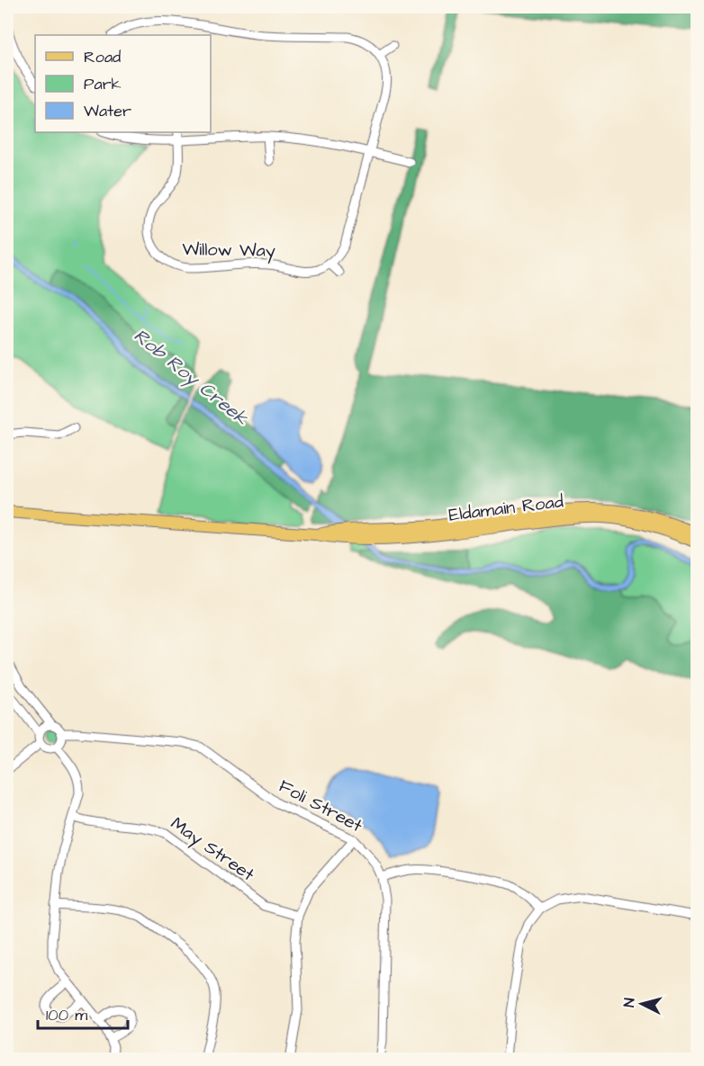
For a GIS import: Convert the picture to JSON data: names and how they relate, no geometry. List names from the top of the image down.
{
  "streets": {
    "main road": ["Eldamain Road"],
    "street": ["Willow Way", "Foli Street", "May Street"]
  },
  "water": ["Rob Roy Creek"],
  "legend": ["Road", "Park", "Water"],
  "scale_bar": "100 m",
  "north": "left"
}
